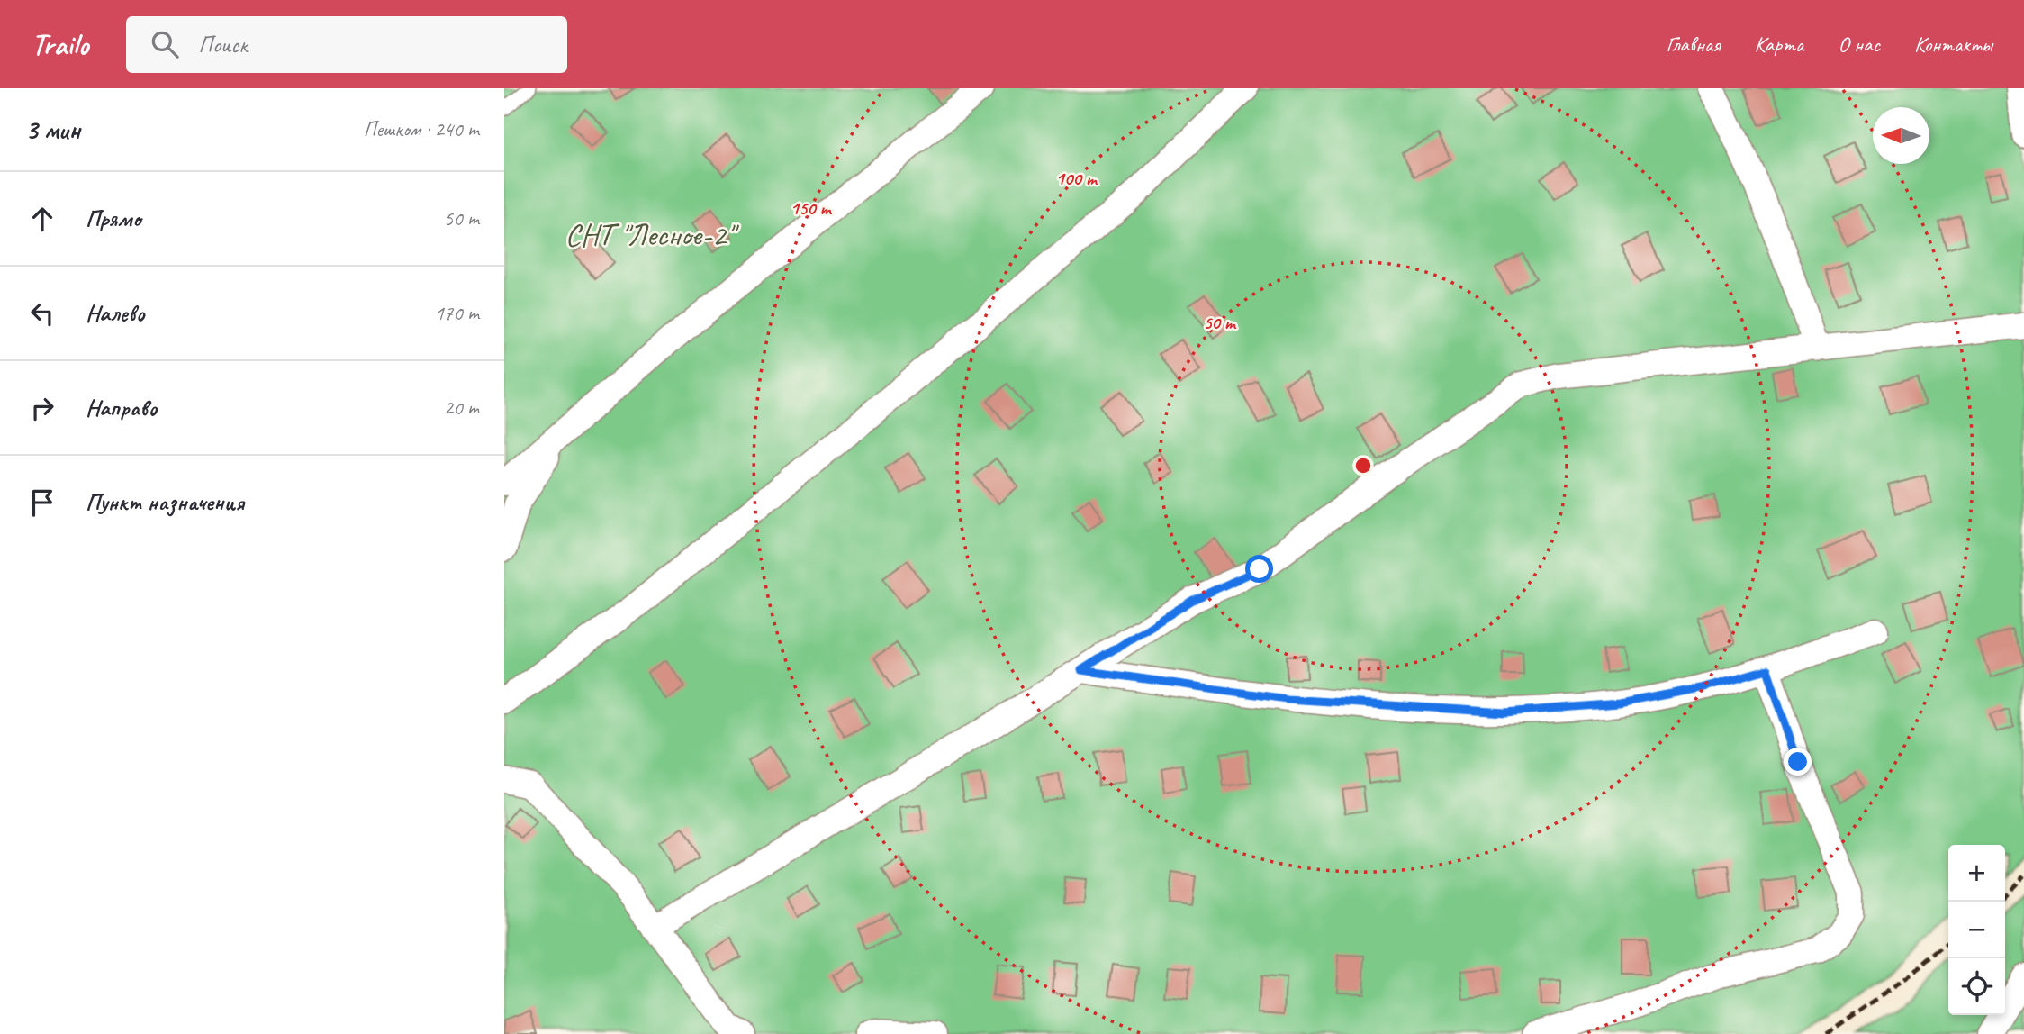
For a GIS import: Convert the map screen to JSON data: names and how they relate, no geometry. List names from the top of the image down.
{
  "parks": ["СНТ \"Лесное-2\""],
  "north": "left",
  "page": {
    "header": "Trailo",
    "search": "Поиск",
    "nav": [
      "Главная",
      "Карта",
      "О нас",
      "Контакты"
    ],
    "heading": ["3 мин", "Пешком · 240 m"],
    "list": [
      ["Прямо", "50 m"],
      ["Налево", "170 m"],
      ["Направо", "20 m"],
      "Пункт назначения"
    ],
    "map_buttons": ["+", "−"]
  },
  "rings": ["100 m", "150 m", "50 m"]
}
